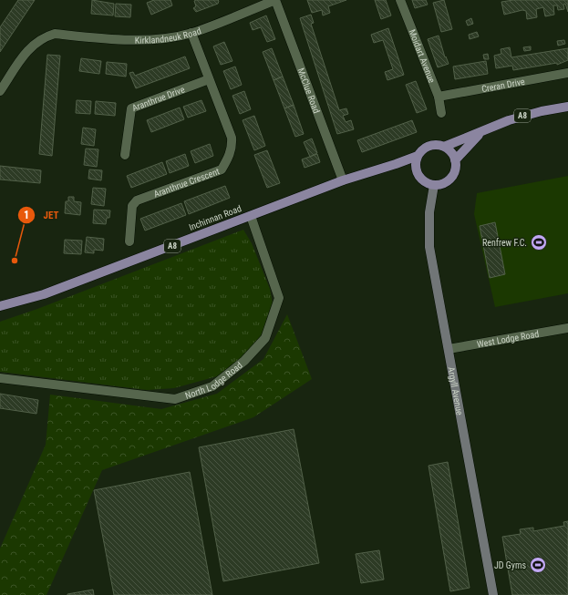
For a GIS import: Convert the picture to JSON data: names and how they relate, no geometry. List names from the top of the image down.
{
  "streets": {
    "main road": ["A8", "Inchinnan Road"],
    "street": [
      "Kirklandneuk Road",
      "Moidart Avenue",
      "Creran Drive",
      "McClue Road",
      "Aranthrue Drive",
      "Aranthrue Crescent",
      "West Lodge Road",
      "North Lodge Road",
      "Argyll Avenue"
    ]
  },
  "crossings": [
    ["Kirklandneuk Road", "McClue Road"],
    ["Kirklandneuk Road", "Aranthrue Crescent"],
    ["Moidart Avenue", "Creran Drive"],
    ["McClue Road", "Inchinnan Road"],
    ["Aranthrue Drive", "Aranthrue Crescent"],
    ["A8", "Inchinnan Road"],
    ["A8", "Argyll Avenue"],
    ["Inchinnan Road", "North Lodge Road"],
    ["Inchinnan Road", "Argyll Avenue"],
    ["West Lodge Road", "Argyll Avenue"]
  ],
  "places": {
    "sports": ["Renfrew F.C.", "JD Gyms"],
    "other": ["JET"]
  }
}
